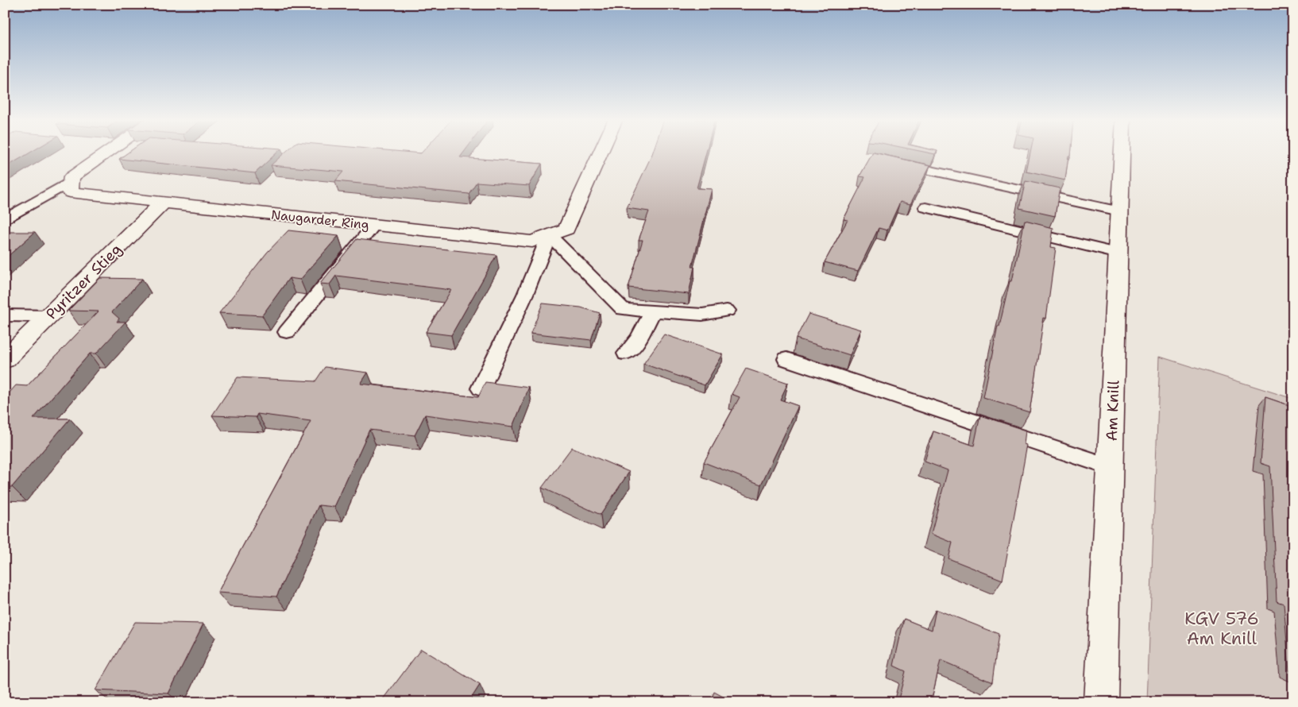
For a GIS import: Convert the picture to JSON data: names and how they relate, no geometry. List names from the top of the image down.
{
  "streets": {
    "street": ["Naugarder Ring", "Pyritzer Stieg", "Am Knill"]
  },
  "crossings": [
    ["Naugarder Ring", "Pyritzer Stieg"]
  ],
  "parks": ["KGV 576 Am Knill"]
}
